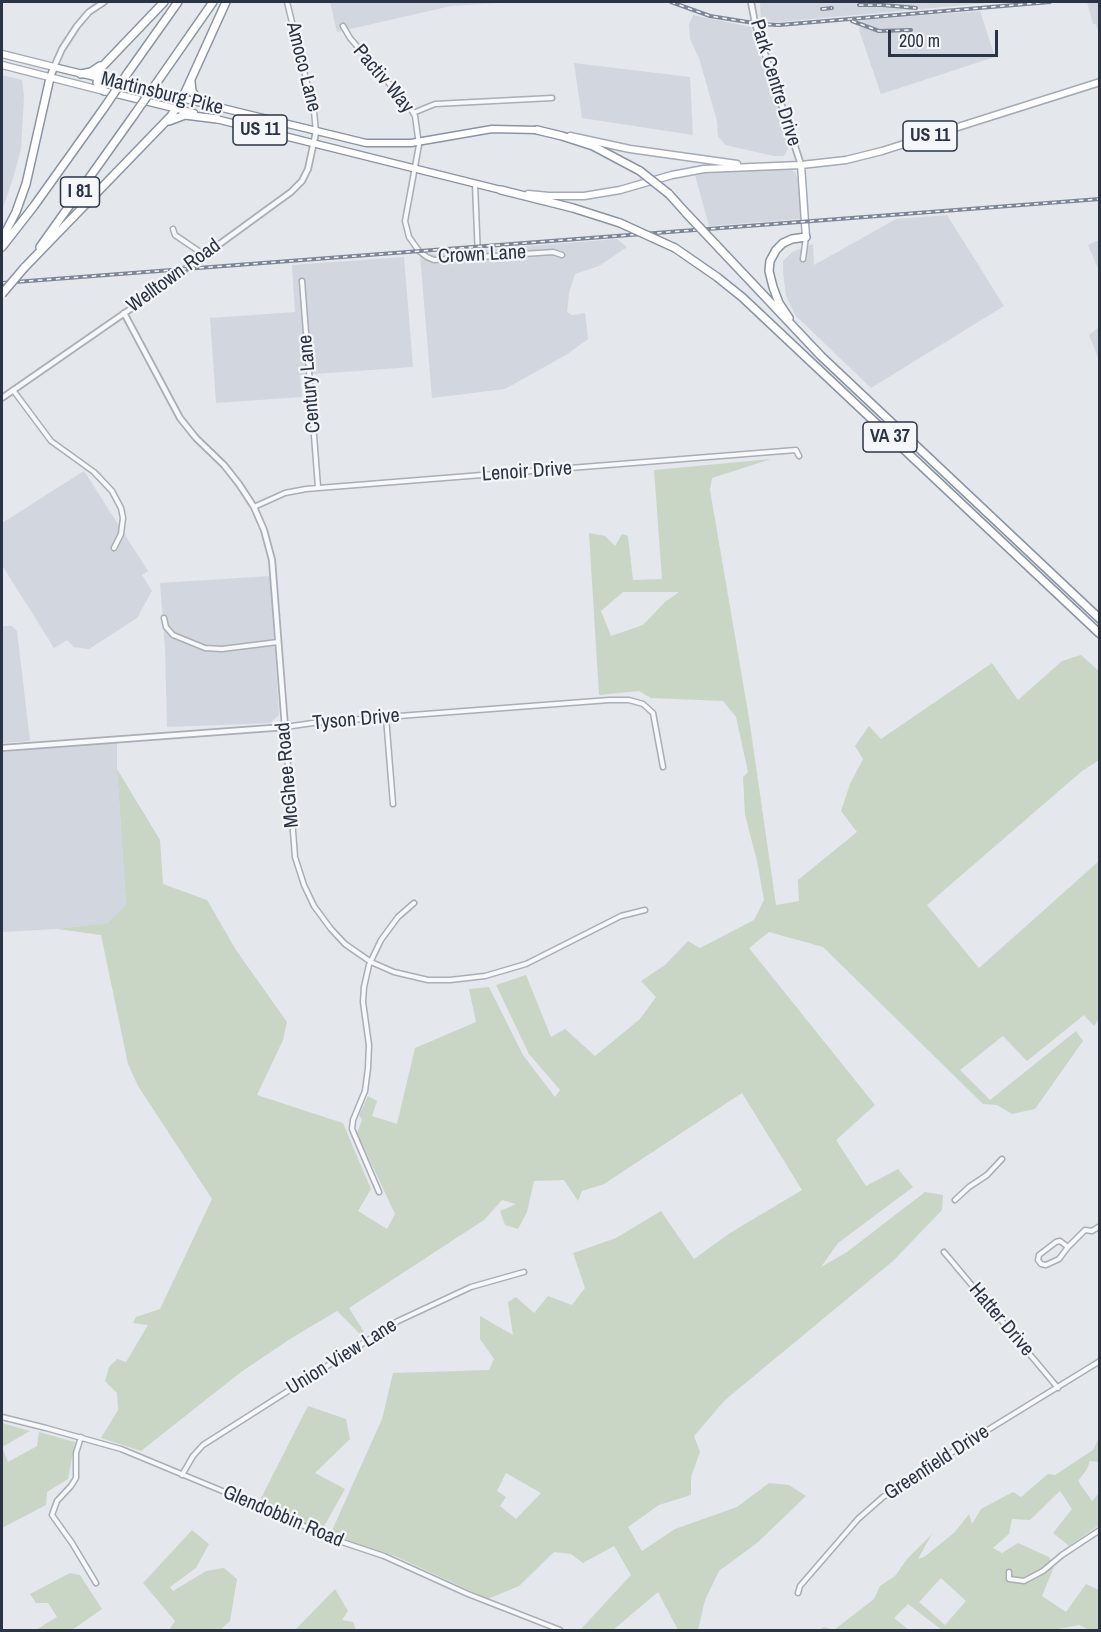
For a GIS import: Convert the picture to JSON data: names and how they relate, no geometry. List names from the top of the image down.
{
  "streets": {
    "highway": ["I 81", "VA 37"],
    "main road": ["Martinsburg Pike", "US 11"],
    "street": [
      "Amoco Lane",
      "Pactiv Way",
      "Park Centre Drive",
      "Crown Lane",
      "Welltown Road",
      "Century Lane",
      "Lenoir Drive",
      "Tyson Drive",
      "McGhee Road",
      "Hatter Drive",
      "Union View Lane",
      "Greenfield Drive",
      "Glendobbin Road"
    ]
  },
  "crossings": [
    ["Amoco Lane", "Martinsburg Pike"],
    ["Amoco Lane", "Welltown Road"],
    ["Pactiv Way", "Martinsburg Pike"],
    ["Pactiv Way", "Crown Lane"],
    ["Park Centre Drive", "US 11"],
    ["Martinsburg Pike", "US 11"],
    ["Martinsburg Pike", "Crown Lane"],
    ["Martinsburg Pike", "Welltown Road"],
    ["Martinsburg Pike", "VA 37"],
    ["US 11", "VA 37"],
    ["Welltown Road", "McGhee Road"],
    ["Century Lane", "Lenoir Drive"],
    ["Lenoir Drive", "McGhee Road"],
    ["Tyson Drive", "McGhee Road"],
    ["Hatter Drive", "Greenfield Drive"],
    ["Union View Lane", "Glendobbin Road"]
  ],
  "scale_bar": "200 m"
}
